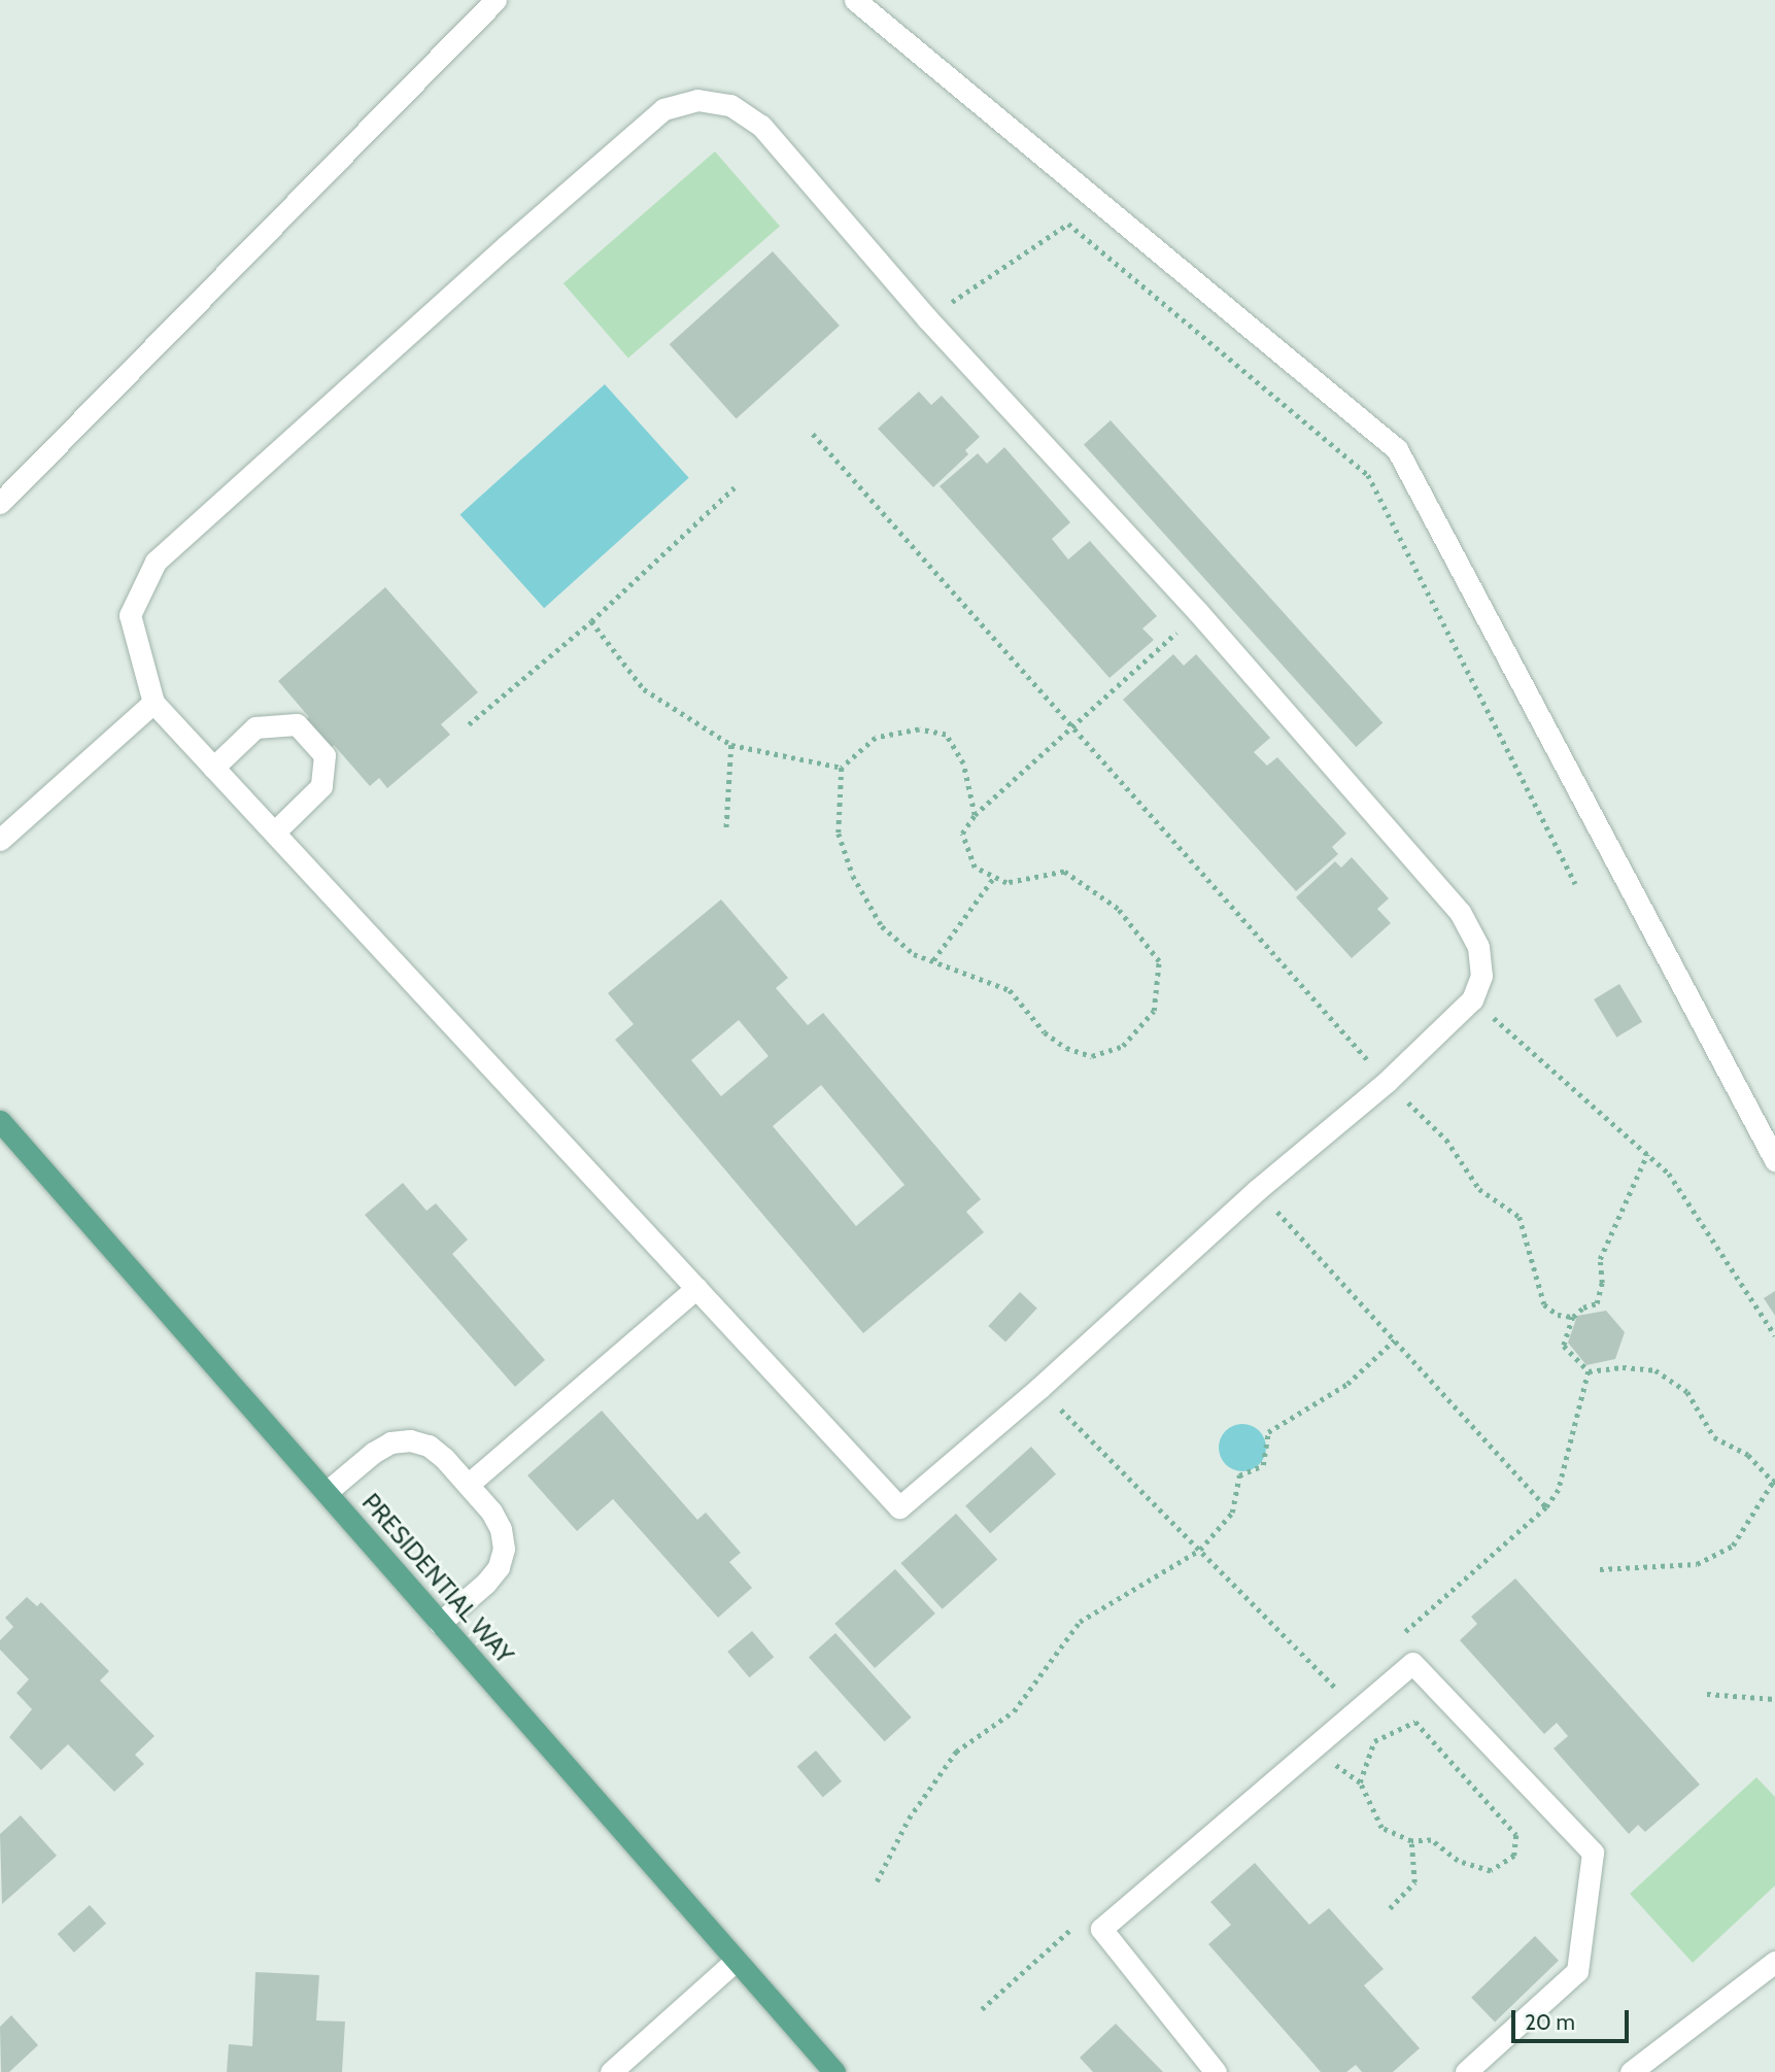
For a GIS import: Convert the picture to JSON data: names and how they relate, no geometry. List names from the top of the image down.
{
  "streets": {
    "main road": ["PRESIDENTIAL WAY"]
  },
  "scale_bar": "20 m"
}
